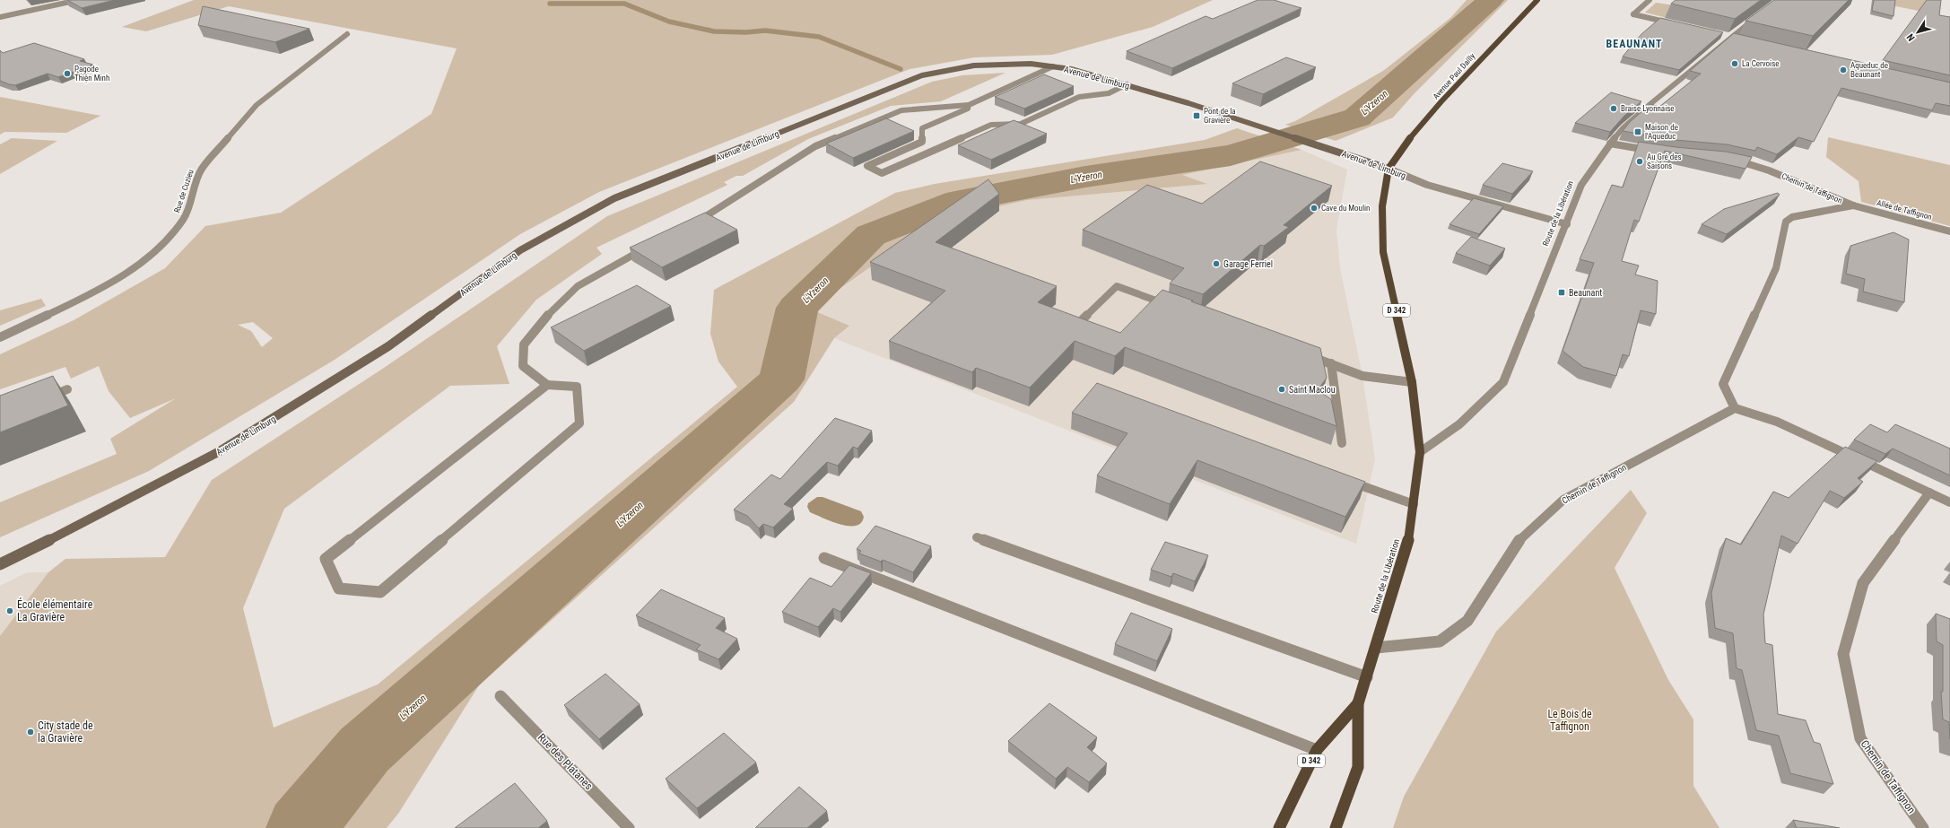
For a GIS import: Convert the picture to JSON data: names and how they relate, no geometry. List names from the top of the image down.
{
  "streets": {
    "main road": ["Avenue Paul Dailly", "Route de la Libération", "D 342"],
    "street": [
      "Avenue de Limburg",
      "Chemin de Taffignon",
      "Rue de Cuzieu",
      "Allée de Taffignon",
      "Rue des Platanes"
    ]
  },
  "crossings": [
    ["Avenue Paul Dailly", "Avenue de Limburg"],
    ["Avenue Paul Dailly", "Route de la Libération"],
    ["Avenue de Limburg", "Route de la Libération"],
    ["Chemin de Taffignon", "Allée de Taffignon"],
    ["Chemin de Taffignon", "Route de la Libération"]
  ],
  "districts": ["BEAUNANT"],
  "water": ["L'Yzeron"],
  "parks": ["Le Bois de Taffignon"],
  "places": {
    "other": [
      "La Cervoise",
      "Aqueduc de Beaunant",
      "Pagode Thiện Minh",
      "Braise Lyonnaise",
      "Au Gré des Saisons",
      "Cave du Moulin",
      "Garage Ferriel",
      "Saint Maclou",
      "École élémentaire La Gravière",
      "City stade de la Gravière"
    ],
    "transit": ["Pont de la Gravière", "Maison de l'Aqueduc", "Beaunant"]
  },
  "north": "bottom left"
}
